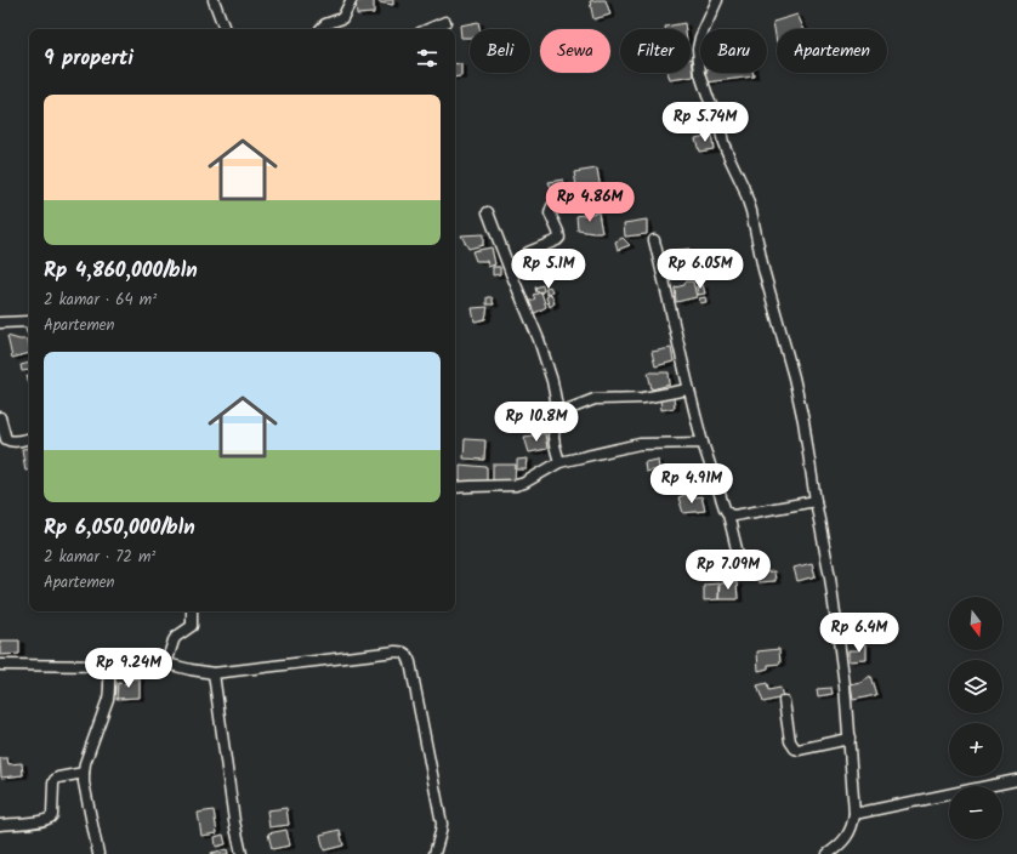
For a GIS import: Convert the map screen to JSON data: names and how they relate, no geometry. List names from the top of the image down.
{
  "north": "bottom",
  "page": {
    "chip": [
      "Beli",
      "Sewa",
      "Filter",
      "Baru",
      "Apartemen"
    ],
    "heading": "9 properti",
    "list": [
      {
        "name": "Rp 4,860,000/bln",
        "note": "2 kamar · 64 m² · Apartemen"
      },
      {
        "name": "Rp 6,050,000/bln",
        "note": "2 kamar · 72 m² · Apartemen"
      }
    ],
    "price": [
      "Rp 5.74M",
      "Rp 4.86M",
      "Rp 5.1M",
      "Rp 6.05M",
      "Rp 10.8M",
      "Rp 4.91M",
      "Rp 7.09M",
      "Rp 6.4M",
      "Rp 9.24M"
    ],
    "map_buttons": ["+", "−"]
  }
}
